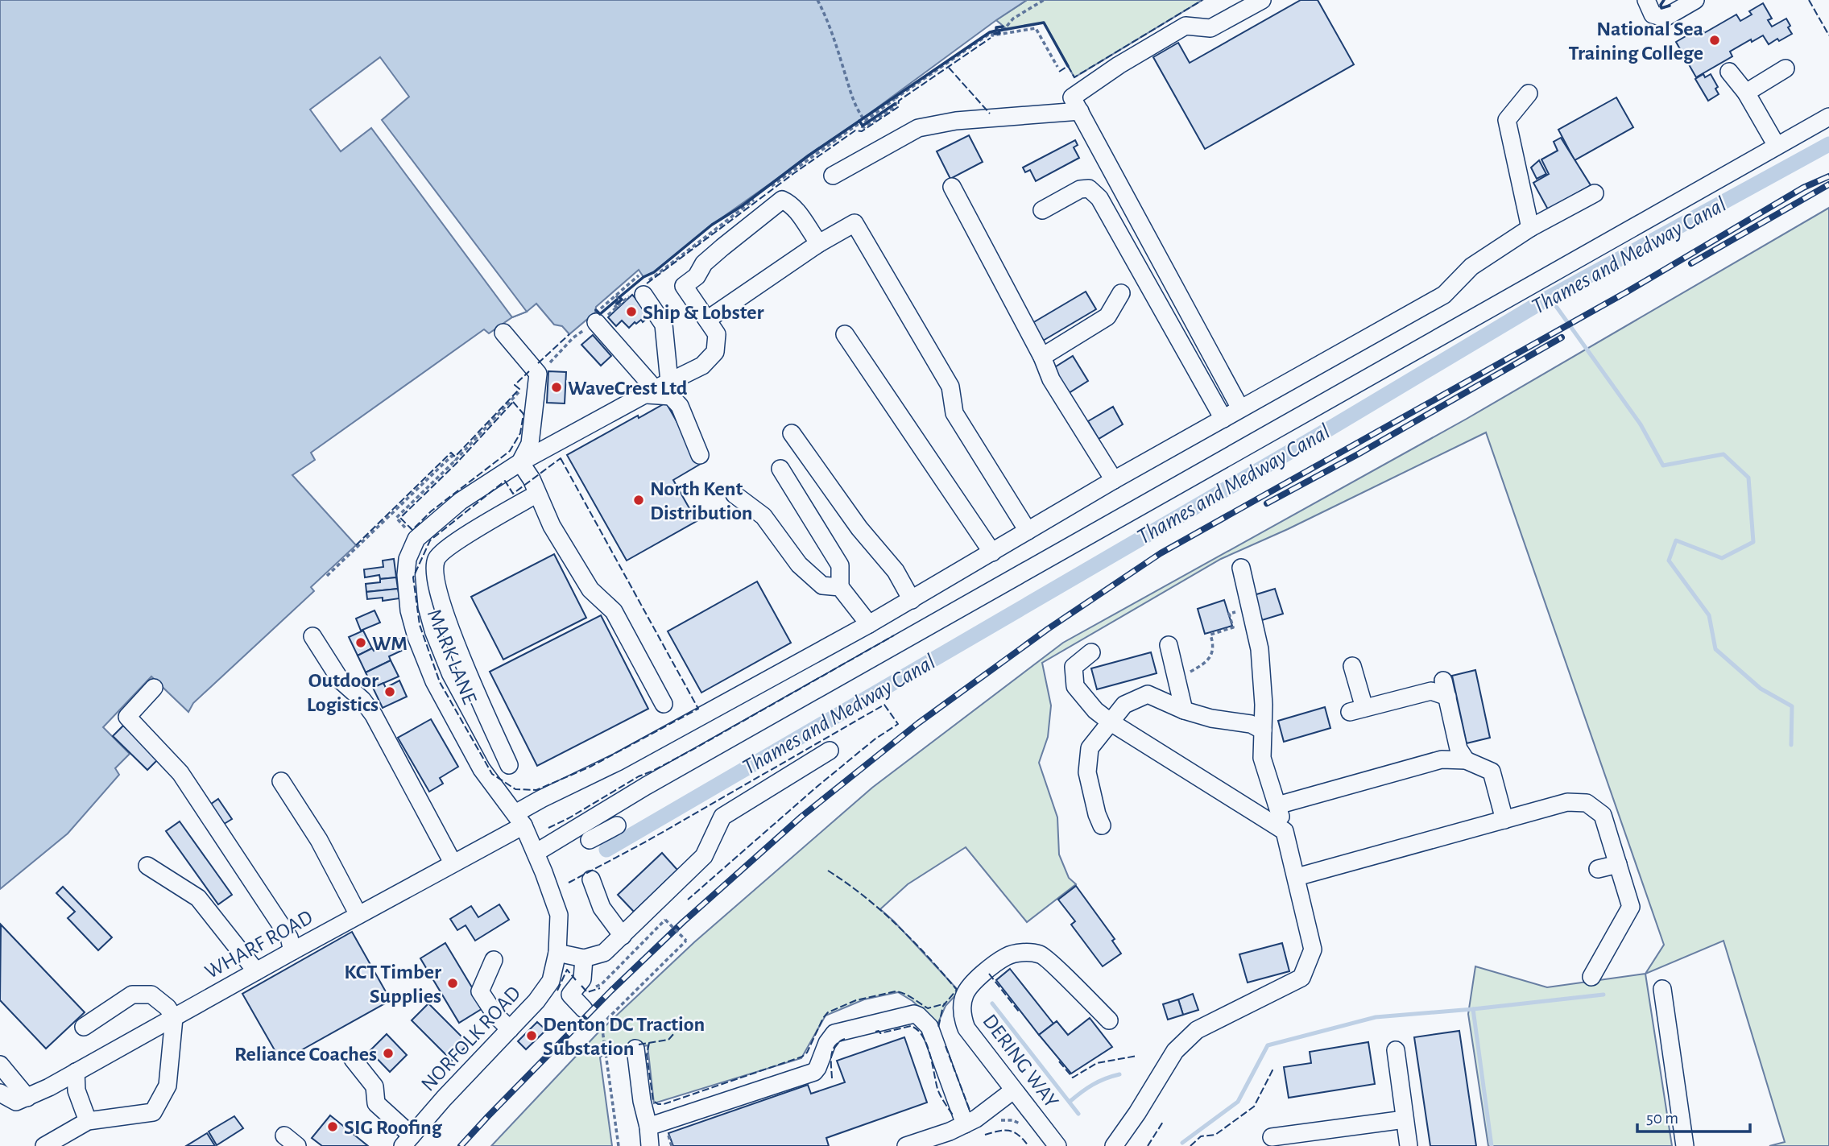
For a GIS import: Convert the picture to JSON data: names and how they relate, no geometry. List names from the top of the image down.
{
  "streets": {
    "street": [
      "MARK LANE",
      "WHARF ROAD",
      "NORFOLK ROAD",
      "DERING WAY"
    ]
  },
  "crossings": [
    ["MARK LANE", "WHARF ROAD"],
    ["MARK LANE", "NORFOLK ROAD"]
  ],
  "water": ["Thames and Medway Canal"],
  "places": [
    "National Sea Training College",
    "Ship & Lobster",
    "WaveCrest Ltd",
    "North Kent Distribution",
    "WM",
    "Outdoor Logistics",
    "KCT Timber Supplies",
    "Denton DC Traction Substation",
    "Reliance Coaches",
    "SIG Roofing"
  ],
  "scale_bar": "50 m"
}
